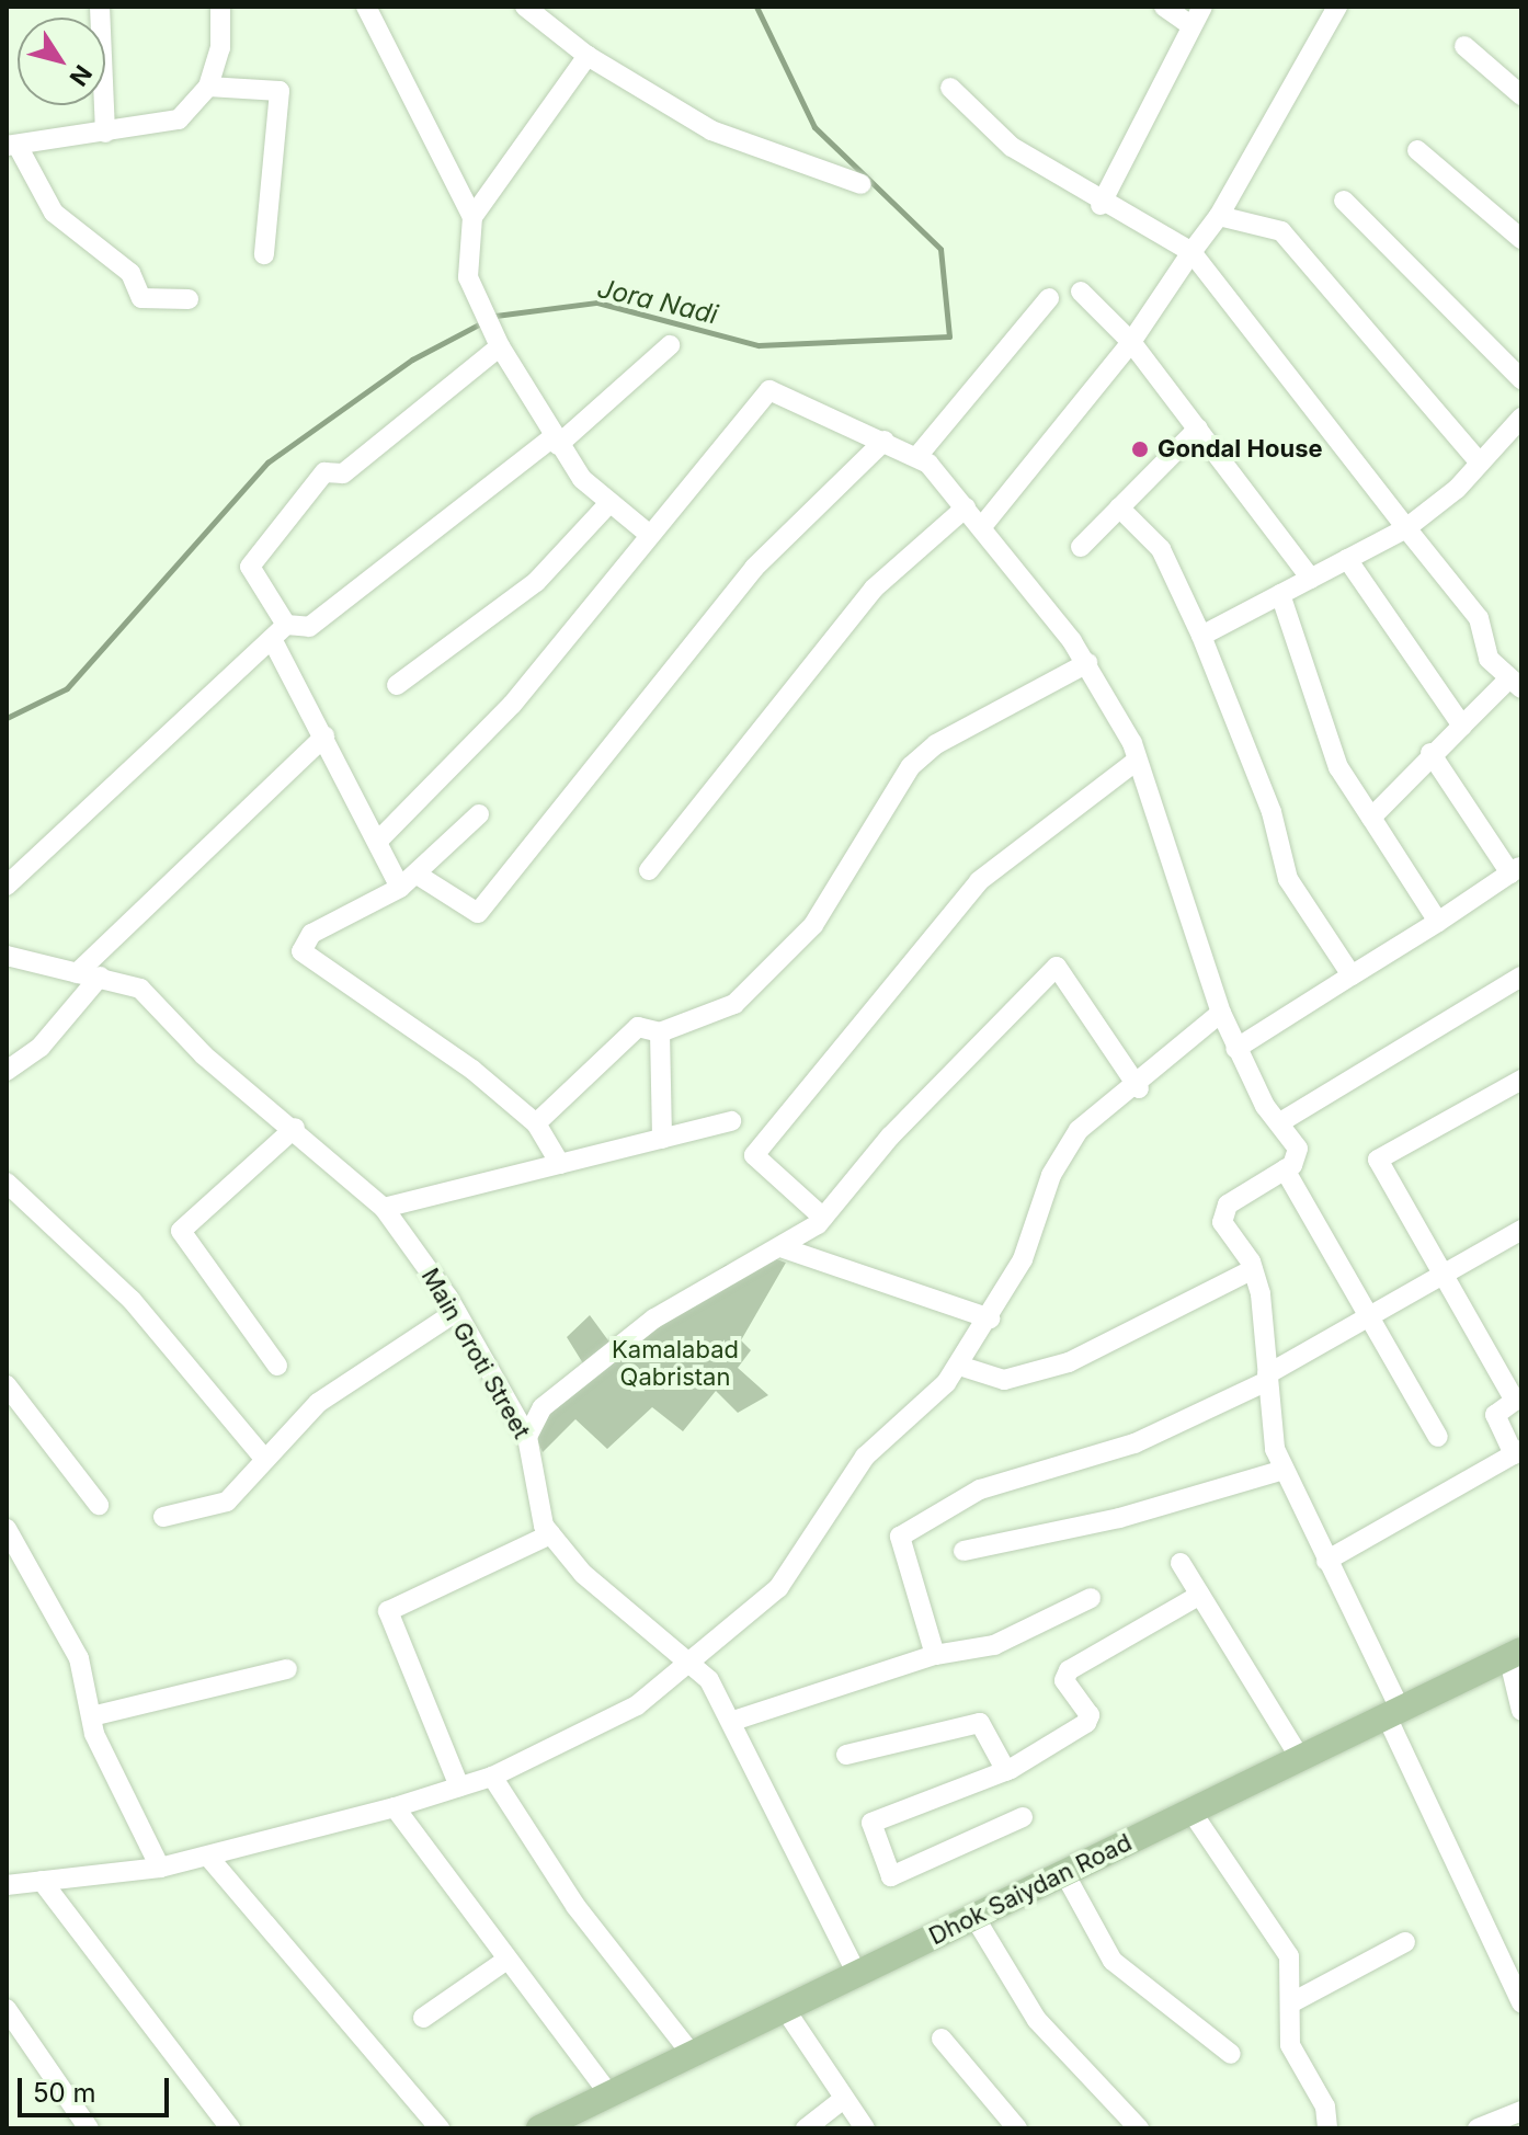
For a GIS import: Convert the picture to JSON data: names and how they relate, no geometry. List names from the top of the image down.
{
  "streets": {
    "main road": ["Dhok Saiydan Road"],
    "street": ["Main Groti Street"]
  },
  "crossings": [
    ["Main Groti Street", "Dhok Saiydan Road"]
  ],
  "water": ["Jora Nadi"],
  "parks": ["Kamalabad Qabristan"],
  "places": ["Gondal House"],
  "scale_bar": "50 m",
  "north": "bottom right"
}
